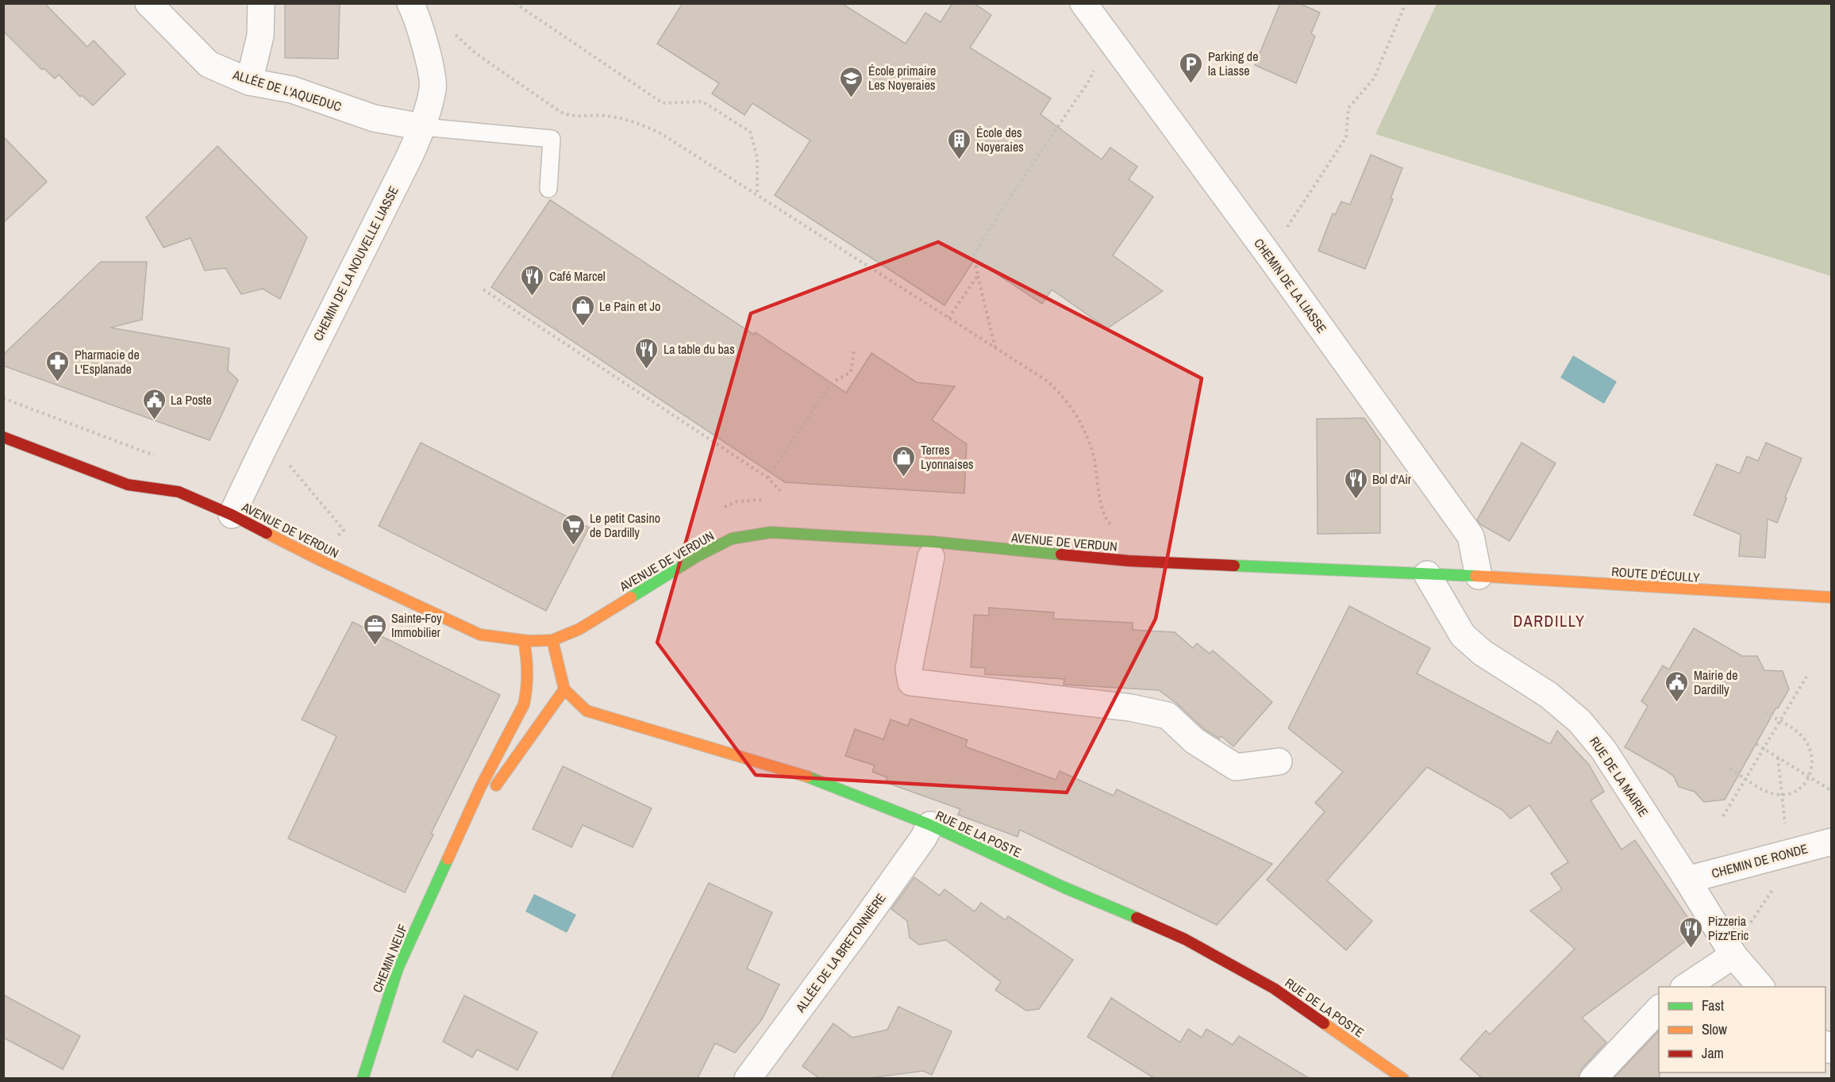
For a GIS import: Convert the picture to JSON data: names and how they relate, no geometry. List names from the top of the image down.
{
  "streets": {
    "street": [
      "ALLÉE DE L'AQUEDUC",
      "CHEMIN DE LA NOUVELLE LIASSE",
      "CHEMIN DE LA LIASSE",
      "AVENUE DE VERDUN",
      "ROUTE D'ÉCULLY",
      "RUE DE LA MAIRIE",
      "RUE DE LA POSTE",
      "CHEMIN DE RONDE",
      "ALLÉE DE LA BRETONNIÈRE",
      "CHEMIN NEUF"
    ]
  },
  "crossings": [
    ["ALLÉE DE L'AQUEDUC", "CHEMIN DE LA NOUVELLE LIASSE"],
    ["CHEMIN DE LA NOUVELLE LIASSE", "AVENUE DE VERDUN"],
    ["CHEMIN DE LA LIASSE", "AVENUE DE VERDUN"],
    ["CHEMIN DE LA LIASSE", "ROUTE D'ÉCULLY"],
    ["AVENUE DE VERDUN", "ROUTE D'ÉCULLY"],
    ["AVENUE DE VERDUN", "RUE DE LA MAIRIE"],
    ["AVENUE DE VERDUN", "CHEMIN NEUF"],
    ["RUE DE LA MAIRIE", "CHEMIN DE RONDE"],
    ["RUE DE LA POSTE", "ALLÉE DE LA BRETONNIÈRE"],
    ["RUE DE LA POSTE", "CHEMIN NEUF"]
  ],
  "districts": ["DARDILLY"],
  "places": {
    "parking": ["Parking de la Liasse"],
    "school or university": ["École primaire Les Noyeraies"],
    "building": ["École des Noyeraies"],
    "restaurant": [
      "Café Marcel",
      "La table du bas",
      "Bol d'Air",
      "Pizzeria Pizz'Eric"
    ],
    "shop": ["Le Pain et Jo", "Terres Lyonnaises"],
    "pharmacy": ["Pharmacie de L'Esplanade"],
    "public building": ["La Poste", "Mairie de Dardilly"],
    "supermarket": ["Le petit Casino de Dardilly"],
    "office": ["Sainte-Foy Immobilier"]
  },
  "legend": ["Fast", "Slow", "Jam"]
}
